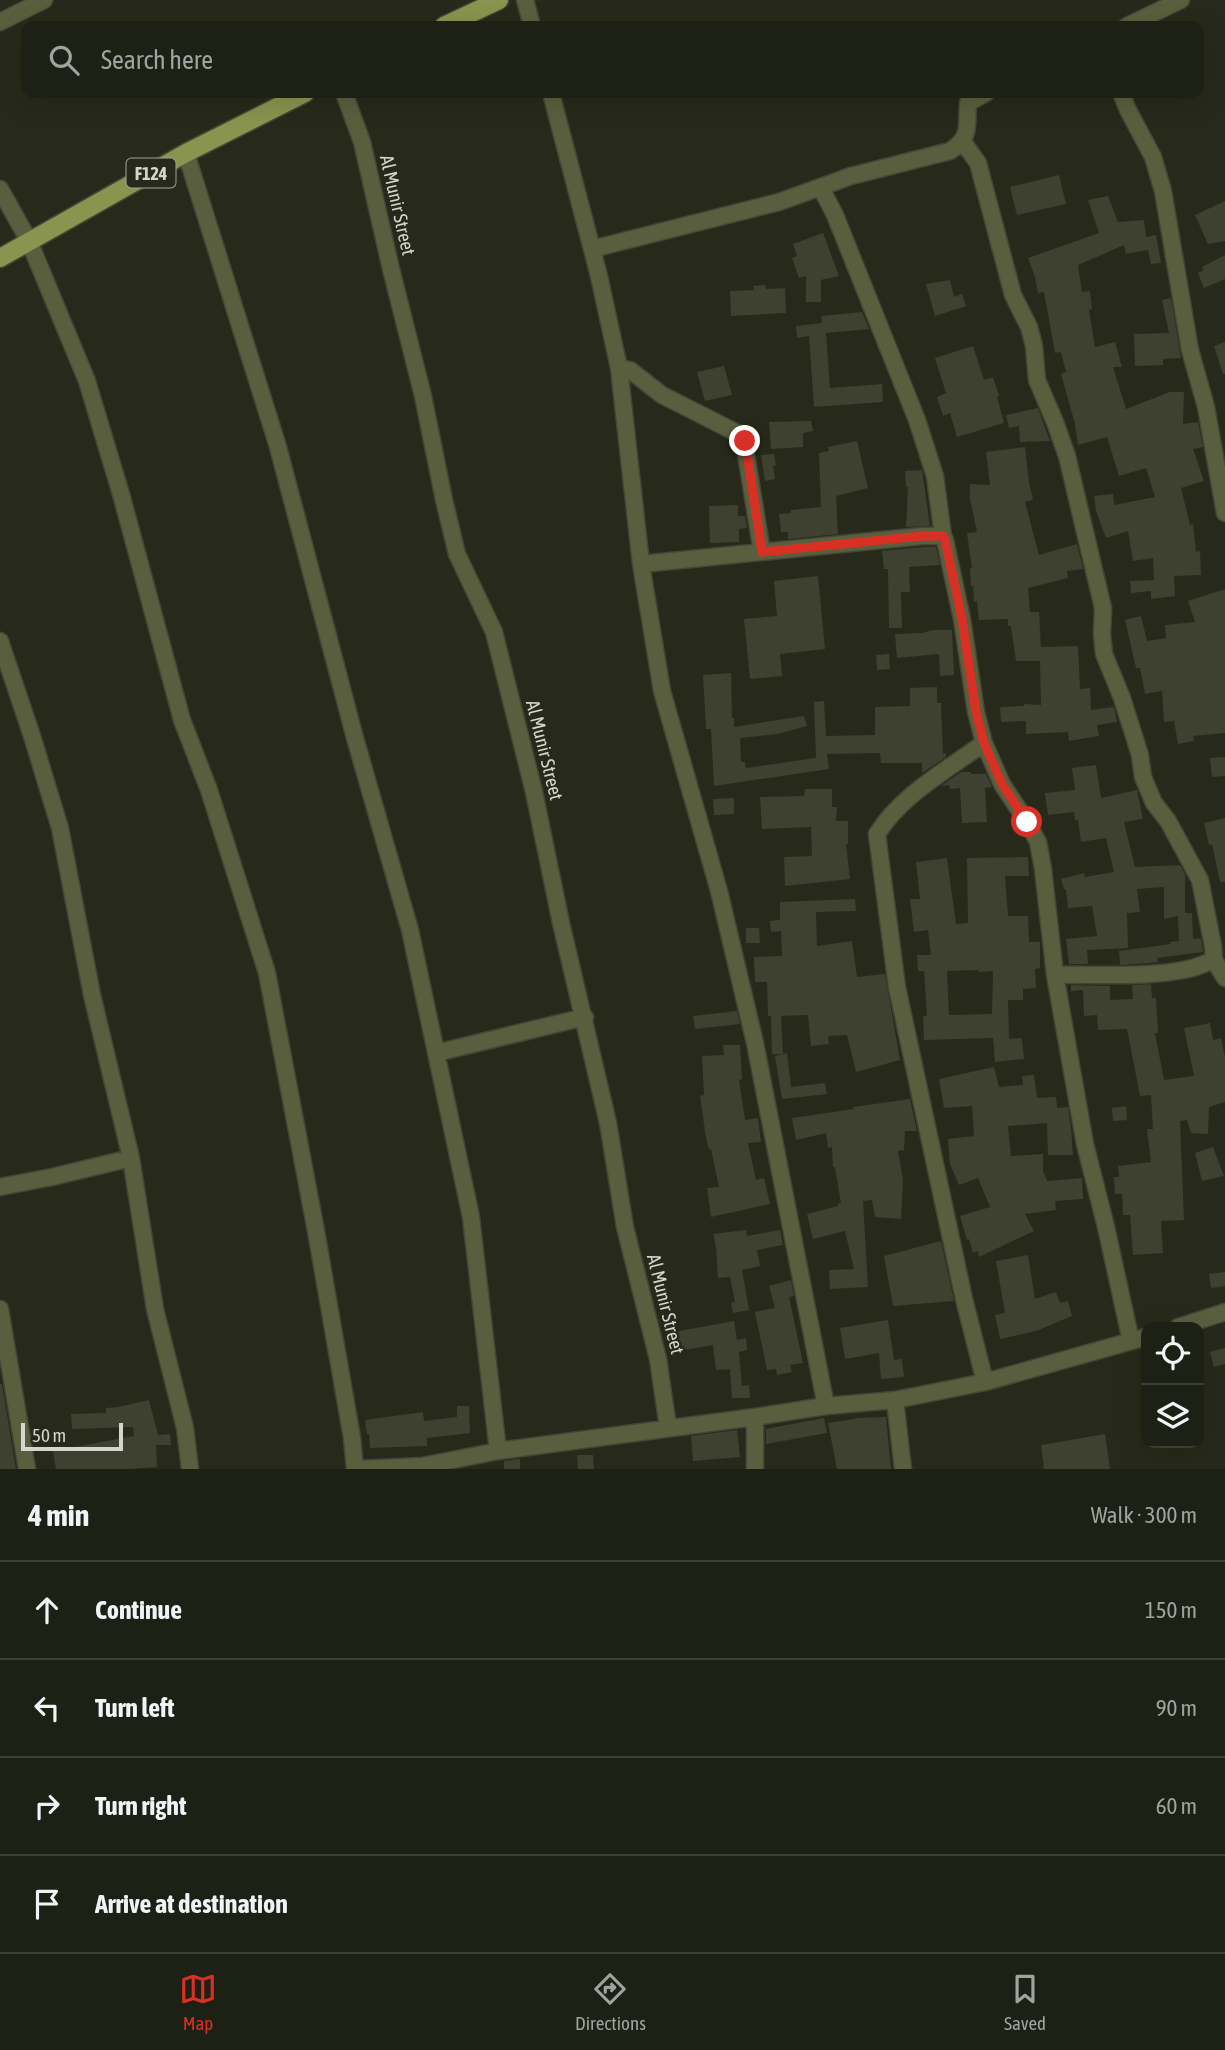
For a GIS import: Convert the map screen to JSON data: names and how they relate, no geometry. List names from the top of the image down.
{
  "streets": {
    "main road": ["F124"],
    "street": ["Al Munir Street"]
  },
  "scale_bar": "50 m",
  "page": {
    "search": "Search here",
    "scale": "50 m",
    "heading": ["4 min", "Walk · 300 m"],
    "list": [
      ["Continue", "150 m"],
      ["Turn left", "90 m"],
      ["Turn right", "60 m"],
      "Arrive at destination"
    ],
    "nav": ["Map", "Directions", "Saved"]
  }
}
